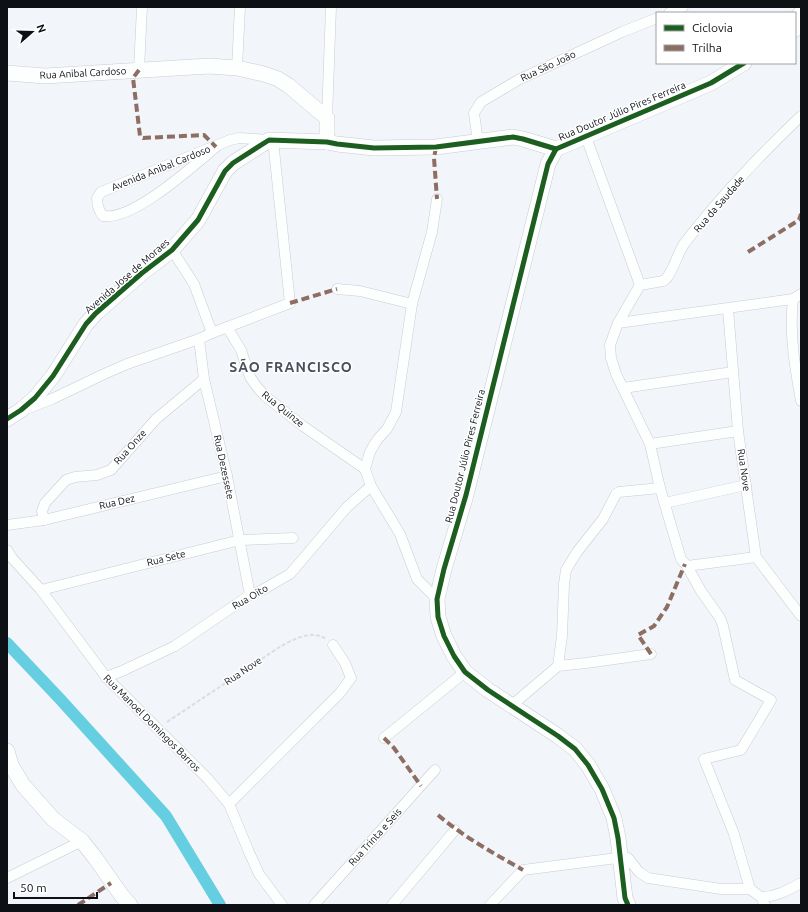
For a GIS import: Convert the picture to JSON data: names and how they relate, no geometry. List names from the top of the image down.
{
  "streets": {
    "street": [
      "Rua São João",
      "Rua Anibal Cardoso",
      "Rua Doutor Júlio Pires Ferreira",
      "Avenida Anibal Cardoso",
      "Rua da Saudade",
      "Avenida Jose de Moraes",
      "Rua Quinze",
      "Rua Onze",
      "Rua Dezessete",
      "Rua Nove",
      "Rua Dez",
      "Rua Sete",
      "Rua Oito",
      "Rua Manoel Domingos Barros",
      "Rua Trinta e Seis"
    ]
  },
  "crossings": [
    ["Avenida Anibal Cardoso", "Avenida Jose de Moraes"],
    ["Rua Onze", "Rua Dezessete"],
    ["Rua Onze", "Rua Dez"],
    ["Rua Dezessete", "Rua Dez"],
    ["Rua Dezessete", "Rua Sete"],
    ["Rua Dezessete", "Rua Oito"],
    ["Rua Nove", "Rua Manoel Domingos Barros"],
    ["Rua Sete", "Rua Manoel Domingos Barros"],
    ["Rua Oito", "Rua Manoel Domingos Barros"]
  ],
  "districts": ["SÃO FRANCISCO"],
  "legend": ["Ciclovia", "Trilha"],
  "scale_bar": "50 m",
  "north": "right"
}
